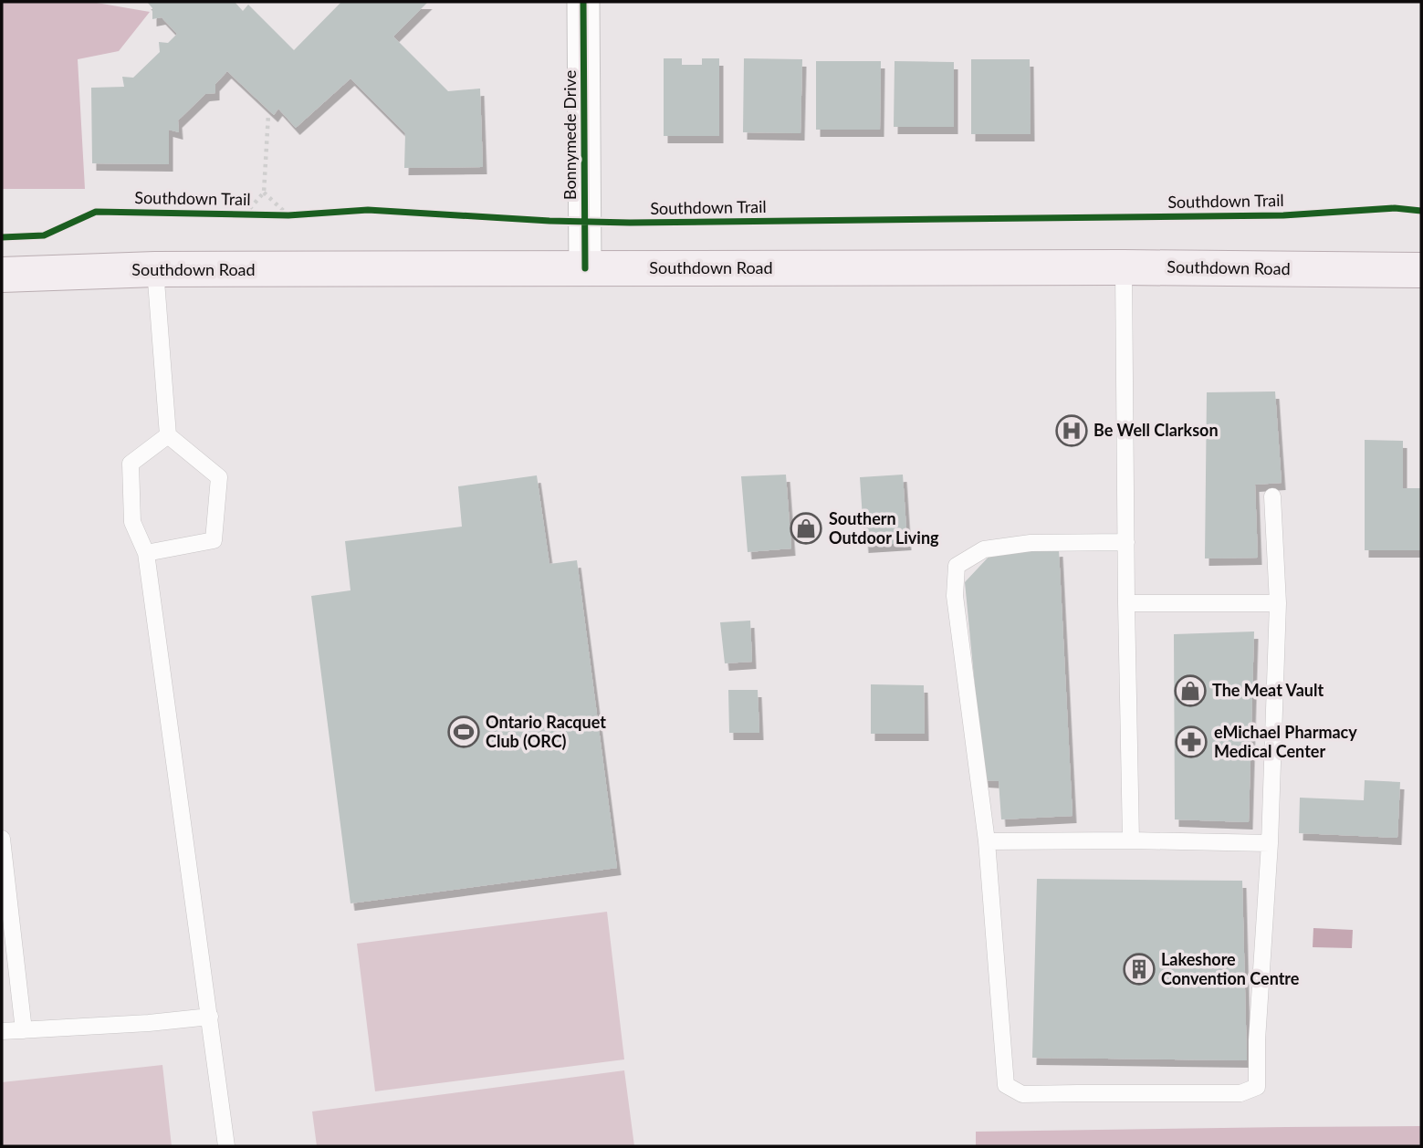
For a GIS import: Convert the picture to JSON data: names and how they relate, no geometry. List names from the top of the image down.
{
  "streets": {
    "main road": ["Southdown Road"],
    "street": ["Bonnymede Drive"],
    "cycle path": ["Southdown Trail"]
  },
  "crossings": [
    ["Bonnymede Drive", "Southdown Road"]
  ],
  "places": {
    "hospital": ["Be Well Clarkson"],
    "shop": ["Southern Outdoor Living", "The Meat Vault"],
    "sports": ["Ontario Racquet Club (ORC)"],
    "pharmacy": ["eMichael Pharmacy Medical Center"],
    "building": ["Lakeshore Convention Centre"]
  }
}
